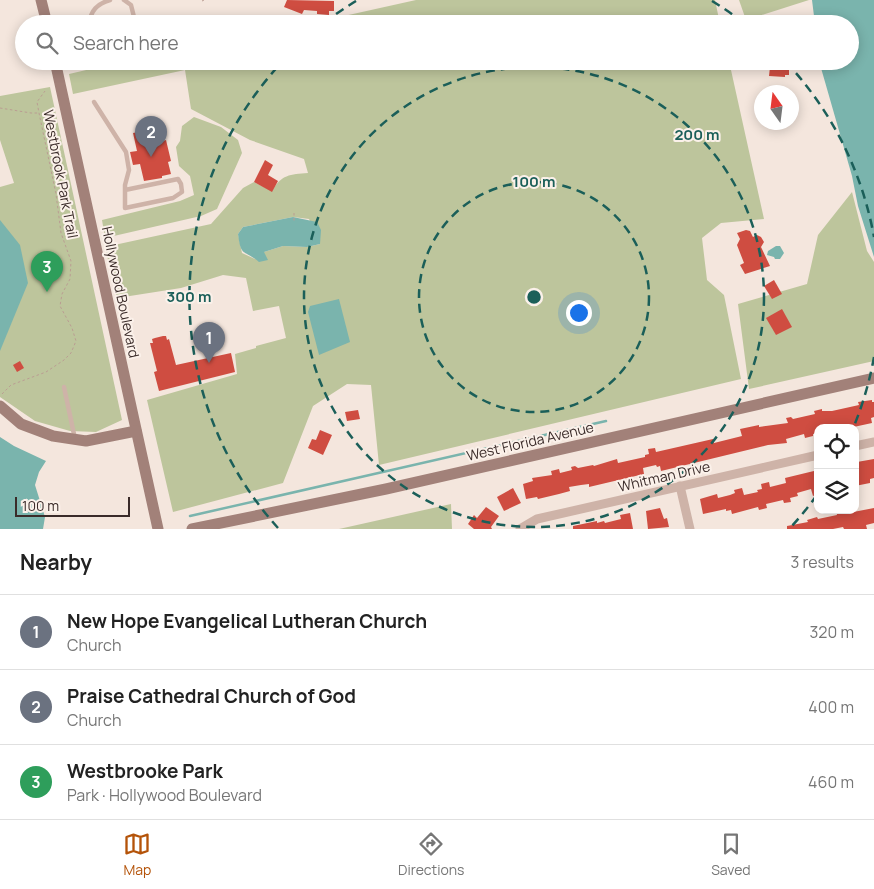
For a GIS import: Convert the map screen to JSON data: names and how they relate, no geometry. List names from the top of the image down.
{
  "streets": {
    "street": ["Hollywood Boulevard", "West Florida Avenue", "Whitman Drive"],
    "path": ["Westbrook Park Trail"]
  },
  "scale_bar": "100 m",
  "north": "top",
  "page": {
    "search": "Search here",
    "pins": ["2", "3", "1"],
    "scale": "100 m",
    "heading": ["Nearby", "3 results"],
    "list": [
      {
        "mark": "1",
        "name": "New Hope Evangelical Lutheran Church",
        "note": "Church",
        "value": "320 m"
      },
      {
        "mark": "2",
        "name": "Praise Cathedral Church of God",
        "note": "Church",
        "value": "400 m"
      },
      {
        "mark": "3",
        "name": "Westbrooke Park",
        "note": "Park · Hollywood Boulevard",
        "value": "460 m"
      }
    ],
    "nav": ["Map", "Directions", "Saved"]
  },
  "rings": ["200 m", "100 m", "300 m"]
}
